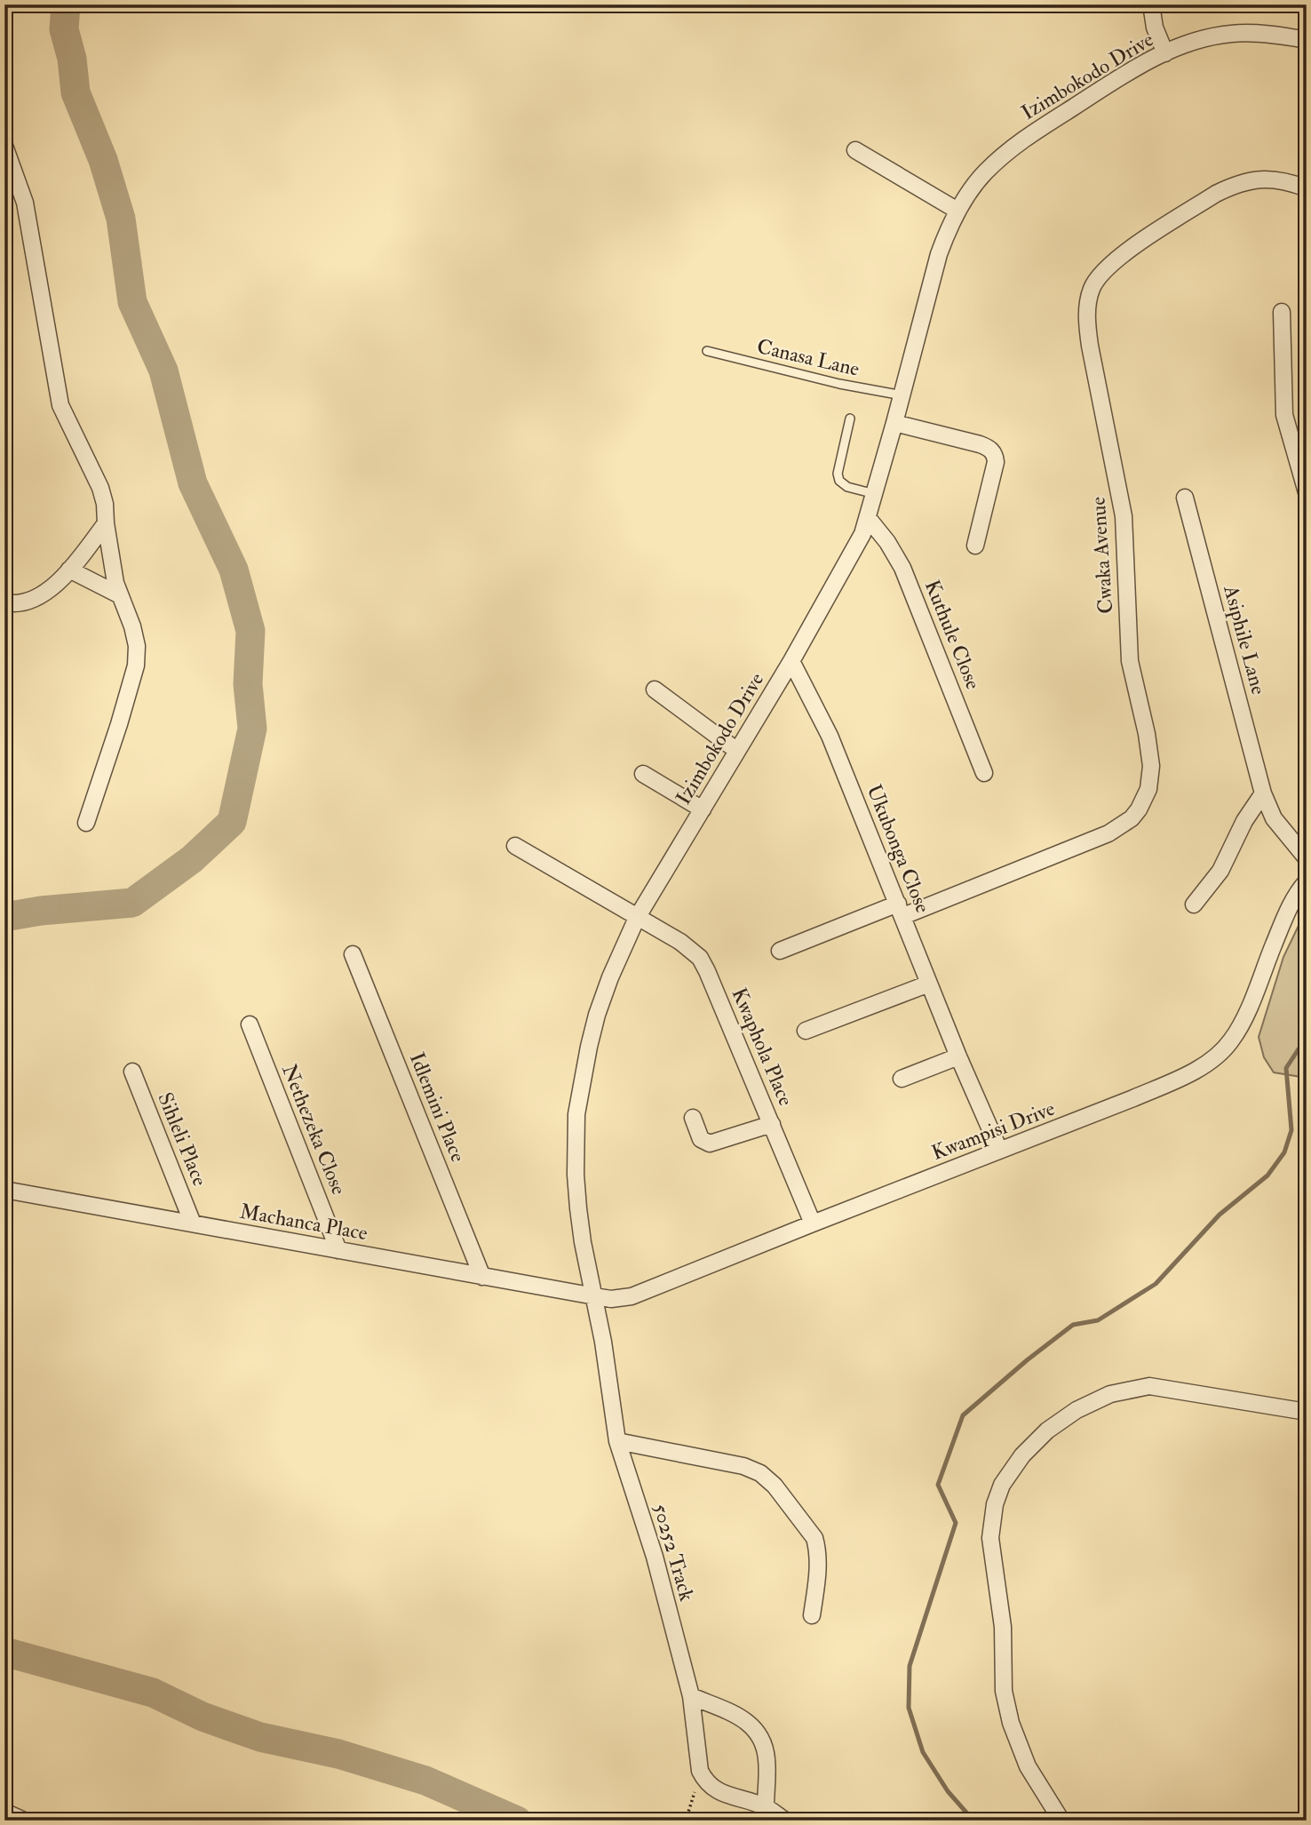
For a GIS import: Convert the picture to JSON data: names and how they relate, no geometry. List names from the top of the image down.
{
  "streets": {
    "street": [
      "Izimbokodo Drive",
      "Cwaka Avenue",
      "Kuthule Close",
      "Asiphile Lane",
      "Ukubonga Close",
      "Kwaphola Place",
      "Idlemini Place",
      "Nethezeka Close",
      "Kwampisi Drive",
      "Sihleli Place",
      "Machanca Place",
      "50252 Track"
    ],
    "lane": ["Canasa Lane"]
  },
  "crossings": [
    ["Izimbokodo Drive", "Canasa Lane"],
    ["Izimbokodo Drive", "Kuthule Close"],
    ["Izimbokodo Drive", "Ukubonga Close"],
    ["Izimbokodo Drive", "Kwaphola Place"],
    ["Izimbokodo Drive", "Kwampisi Drive"],
    ["Izimbokodo Drive", "Machanca Place"],
    ["Izimbokodo Drive", "50252 Track"],
    ["Cwaka Avenue", "Ukubonga Close"],
    ["Ukubonga Close", "Kwampisi Drive"],
    ["Kwaphola Place", "Kwampisi Drive"],
    ["Idlemini Place", "Machanca Place"],
    ["Nethezeka Close", "Machanca Place"],
    ["Kwampisi Drive", "Machanca Place"],
    ["Kwampisi Drive", "50252 Track"],
    ["Sihleli Place", "Machanca Place"],
    ["Machanca Place", "50252 Track"]
  ]
}
